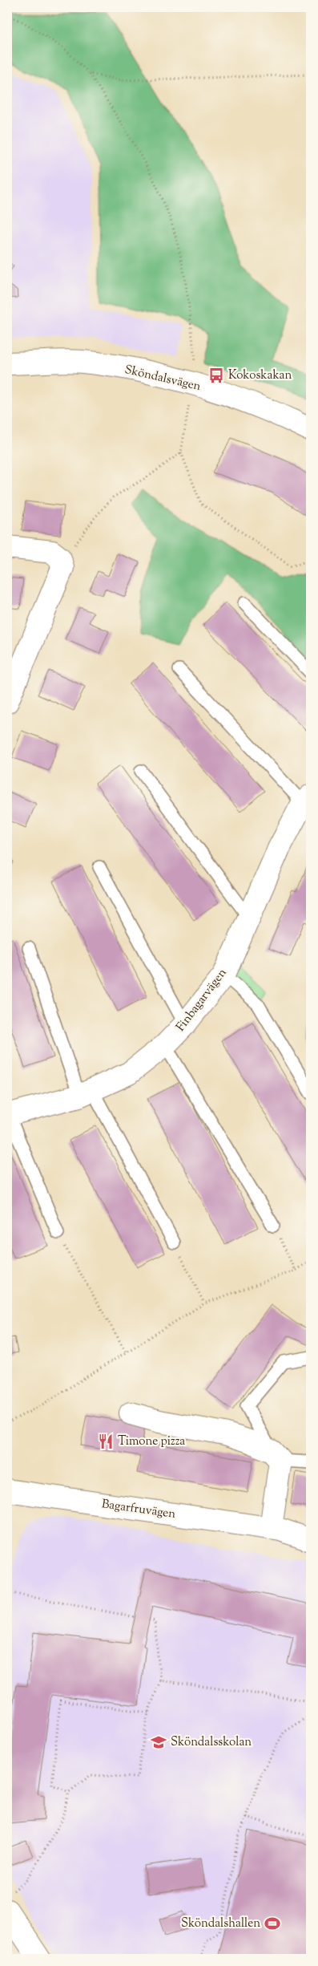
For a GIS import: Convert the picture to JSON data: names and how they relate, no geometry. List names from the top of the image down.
{
  "streets": {
    "street": ["Sköndalsvägen", "Finbagarvägen", "Bagarfruvägen"]
  },
  "places": {
    "bus stop": ["Kokoskakan"],
    "restaurant": ["Timone pizza"],
    "school or university": ["Sköndalsskolan"],
    "sports": ["Sköndalshallen"]
  }
}
